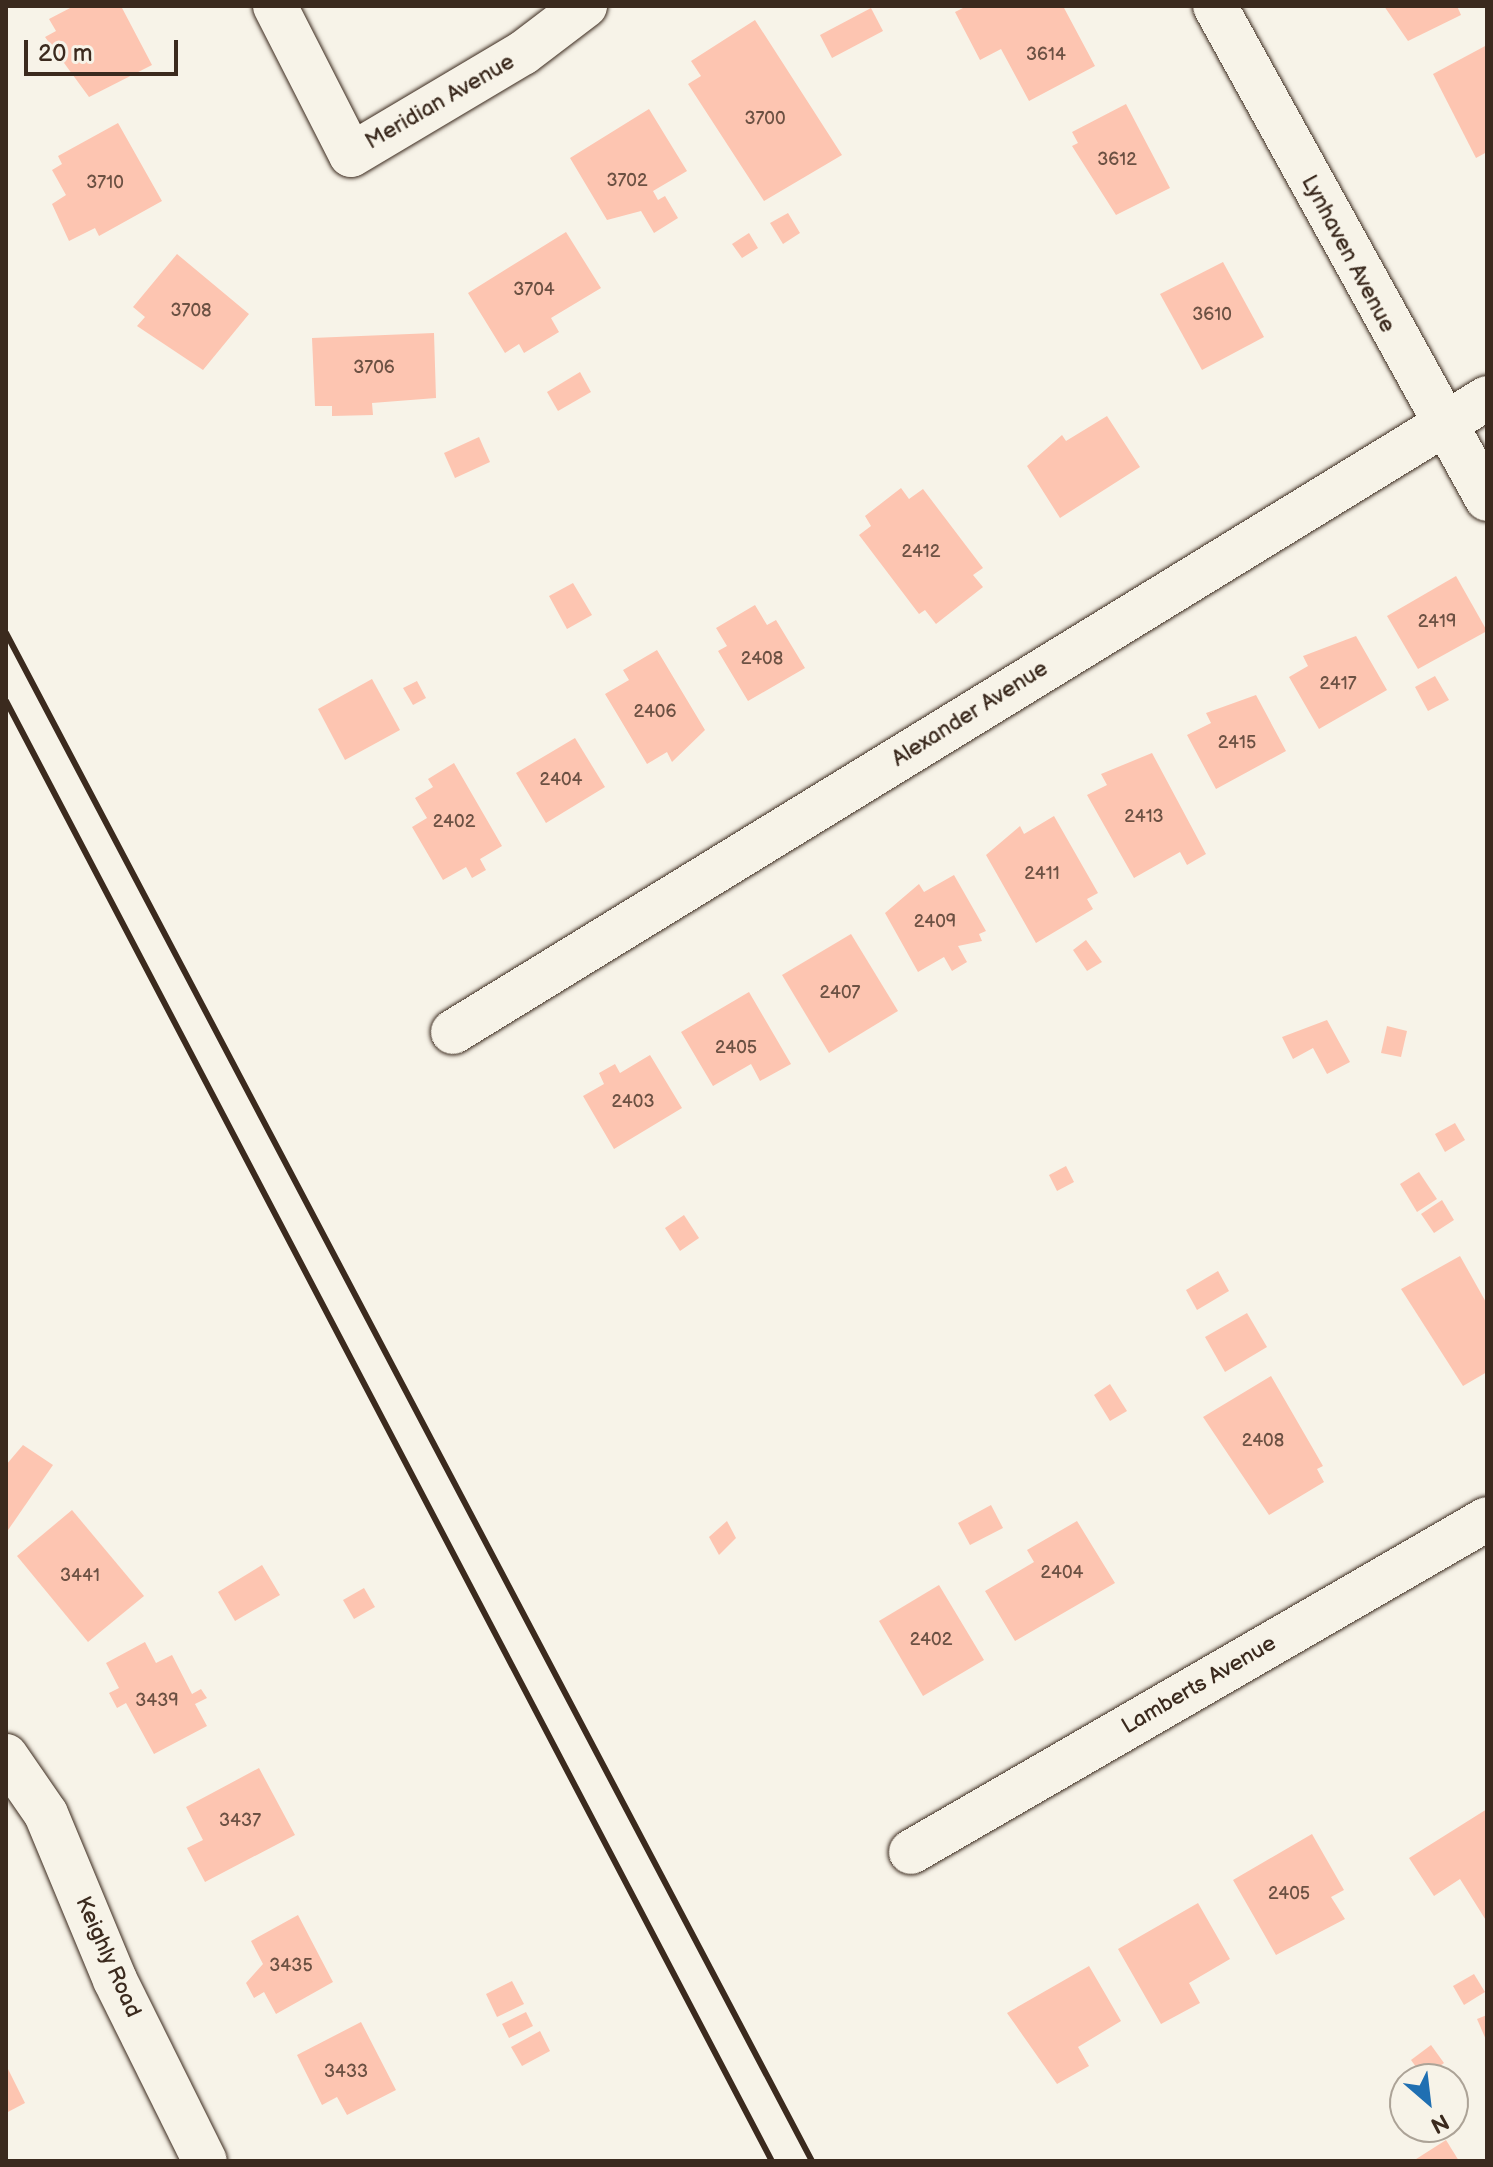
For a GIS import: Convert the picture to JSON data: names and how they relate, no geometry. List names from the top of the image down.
{
  "streets": {
    "street": [
      "Meridian Avenue",
      "Lynhaven Avenue",
      "Alexander Avenue",
      "Lamberts Avenue",
      "Keighly Road"
    ]
  },
  "crossings": [
    ["Lynhaven Avenue", "Alexander Avenue"]
  ],
  "house_numbers": [
    "3614",
    "3700",
    "3612",
    "3702",
    "3710",
    "3704",
    "3708",
    "3610",
    "3706",
    "2412",
    "2419",
    "2408",
    "2417",
    "2406",
    "2415",
    "2404",
    "2413",
    "2402",
    "2411",
    "2409",
    "2407",
    "2405",
    "2403",
    "2408",
    "2404",
    "3441",
    "2402",
    "3439",
    "3437",
    "2405",
    "3435",
    "3433"
  ],
  "scale_bar": "20 m",
  "north": "bottom right"
}
